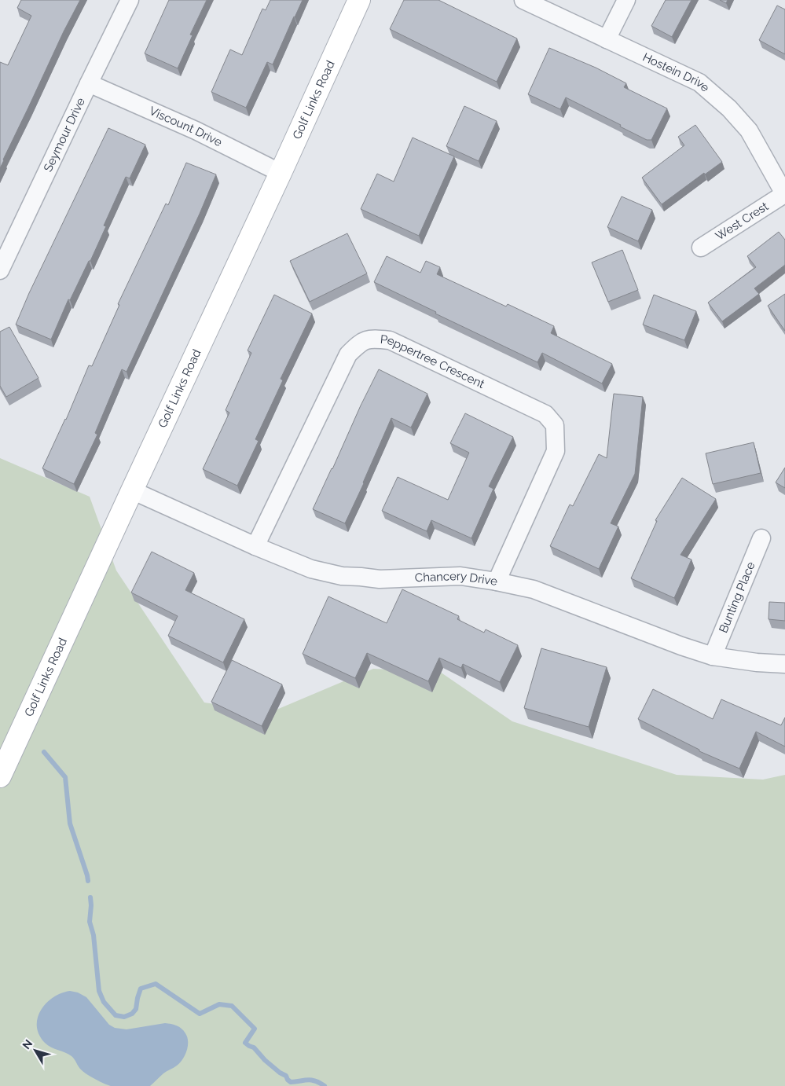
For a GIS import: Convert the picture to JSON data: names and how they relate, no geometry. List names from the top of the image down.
{
  "streets": {
    "main road": ["Golf Links Road"],
    "street": [
      "Hostein Drive",
      "Viscount Drive",
      "Seymour Drive",
      "West Crest",
      "Peppertree Crescent",
      "Chancery Drive",
      "Bunting Place"
    ]
  },
  "crossings": [
    ["Hostein Drive", "West Crest"],
    ["Golf Links Road", "Viscount Drive"],
    ["Golf Links Road", "Chancery Drive"],
    ["Viscount Drive", "Seymour Drive"],
    ["Peppertree Crescent", "Chancery Drive"],
    ["Chancery Drive", "Bunting Place"]
  ],
  "north": "top left"
}
